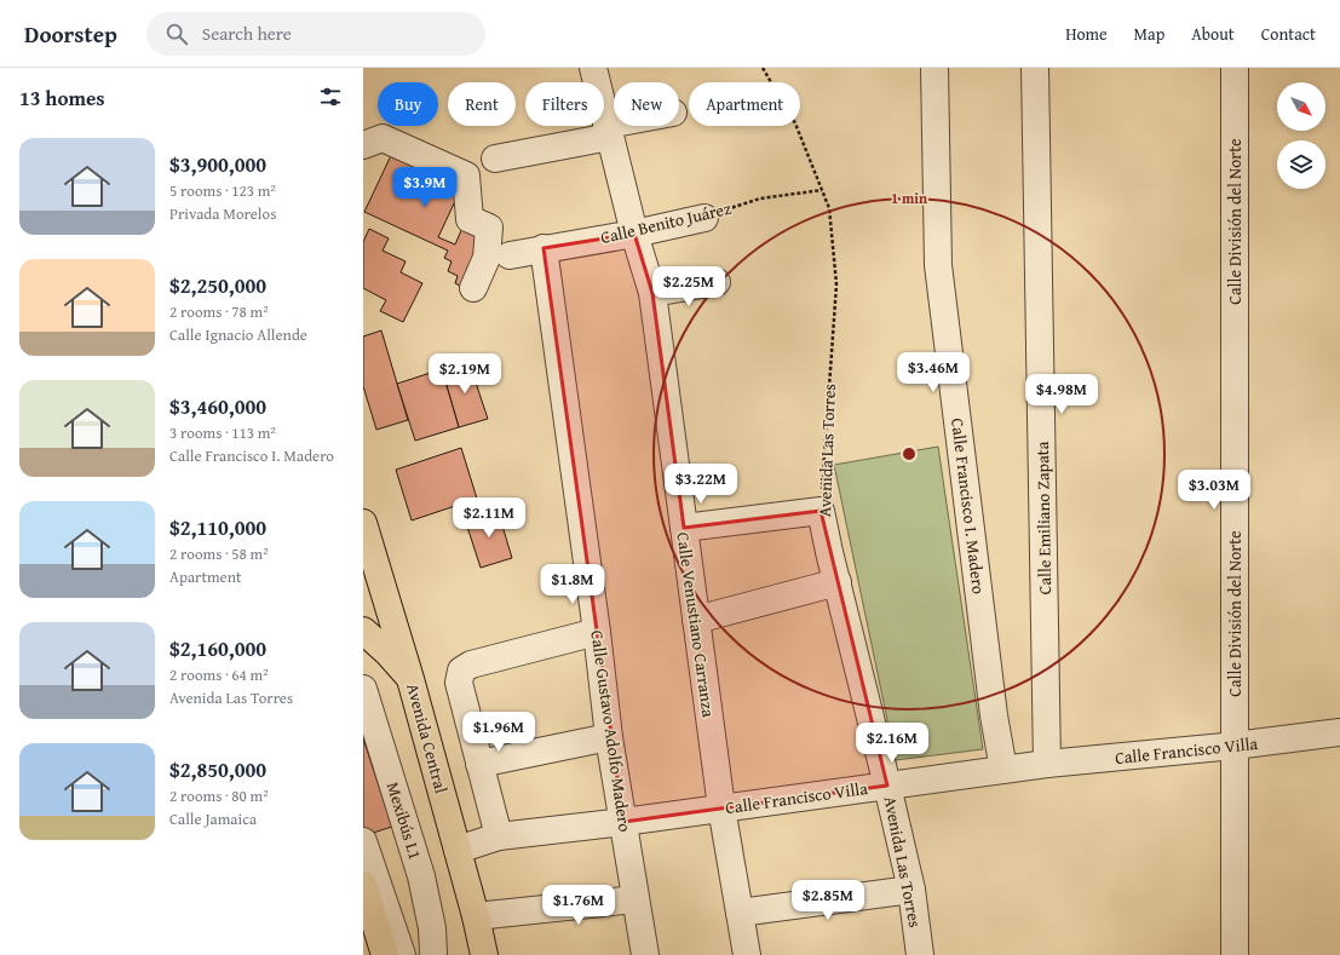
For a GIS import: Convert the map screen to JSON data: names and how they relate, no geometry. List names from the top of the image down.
{
  "streets": {
    "highway": ["Avenida Central"],
    "street": [
      "Calle División del Norte",
      "Calle Benito Juárez",
      "Avenida Las Torres",
      "Calle Francisco I. Madero",
      "Calle Emiliano Zapata",
      "Calle Venustiano Carranza",
      "Calle Gustavo Adolfo Madero",
      "Calle Francisco Villa",
      "Mexibús L1"
    ]
  },
  "crossings": [
    ["Calle División del Norte", "Calle Francisco Villa"],
    ["Calle Benito Juárez", "Avenida Las Torres"],
    ["Calle Benito Juárez", "Calle Venustiano Carranza"],
    ["Calle Benito Juárez", "Calle Gustavo Adolfo Madero"],
    ["Avenida Las Torres", "Calle Francisco Villa"],
    ["Calle Francisco I. Madero", "Calle Francisco Villa"],
    ["Calle Emiliano Zapata", "Calle Francisco Villa"],
    ["Calle Venustiano Carranza", "Calle Francisco Villa"],
    ["Calle Gustavo Adolfo Madero", "Calle Francisco Villa"],
    ["Avenida Central", "Calle Francisco Villa"]
  ],
  "north": "bottom right",
  "page": {
    "header": "Doorstep",
    "search": "Search here",
    "nav": [
      "Home",
      "Map",
      "About",
      "Contact"
    ],
    "heading": "13 homes",
    "chip": [
      "Buy",
      "Rent",
      "Filters",
      "New",
      "Apartment"
    ],
    "list": [
      {
        "name": "$3,900,000",
        "note": "5 rooms · 123 m² · Privada Morelos"
      },
      {
        "name": "$2,250,000",
        "note": "2 rooms · 78 m² · Calle Ignacio Allende"
      },
      {
        "name": "$3,460,000",
        "note": "3 rooms · 113 m² · Calle Francisco I. Madero"
      },
      {
        "name": "$2,110,000",
        "note": "2 rooms · 58 m² · Apartment"
      },
      {
        "name": "$2,160,000",
        "note": "2 rooms · 64 m² · Avenida Las Torres"
      },
      {
        "name": "$2,850,000",
        "note": "2 rooms · 80 m² · Calle Jamaica"
      }
    ],
    "price": [
      "$3.9M",
      "$2.25M",
      "$3.46M",
      "$2.19M",
      "$4.98M",
      "$3.22M",
      "$3.03M",
      "$2.11M",
      "$1.8M",
      "$1.96M",
      "$2.16M",
      "$2.85M",
      "$1.76M"
    ]
  },
  "rings": ["1 min"]
}
